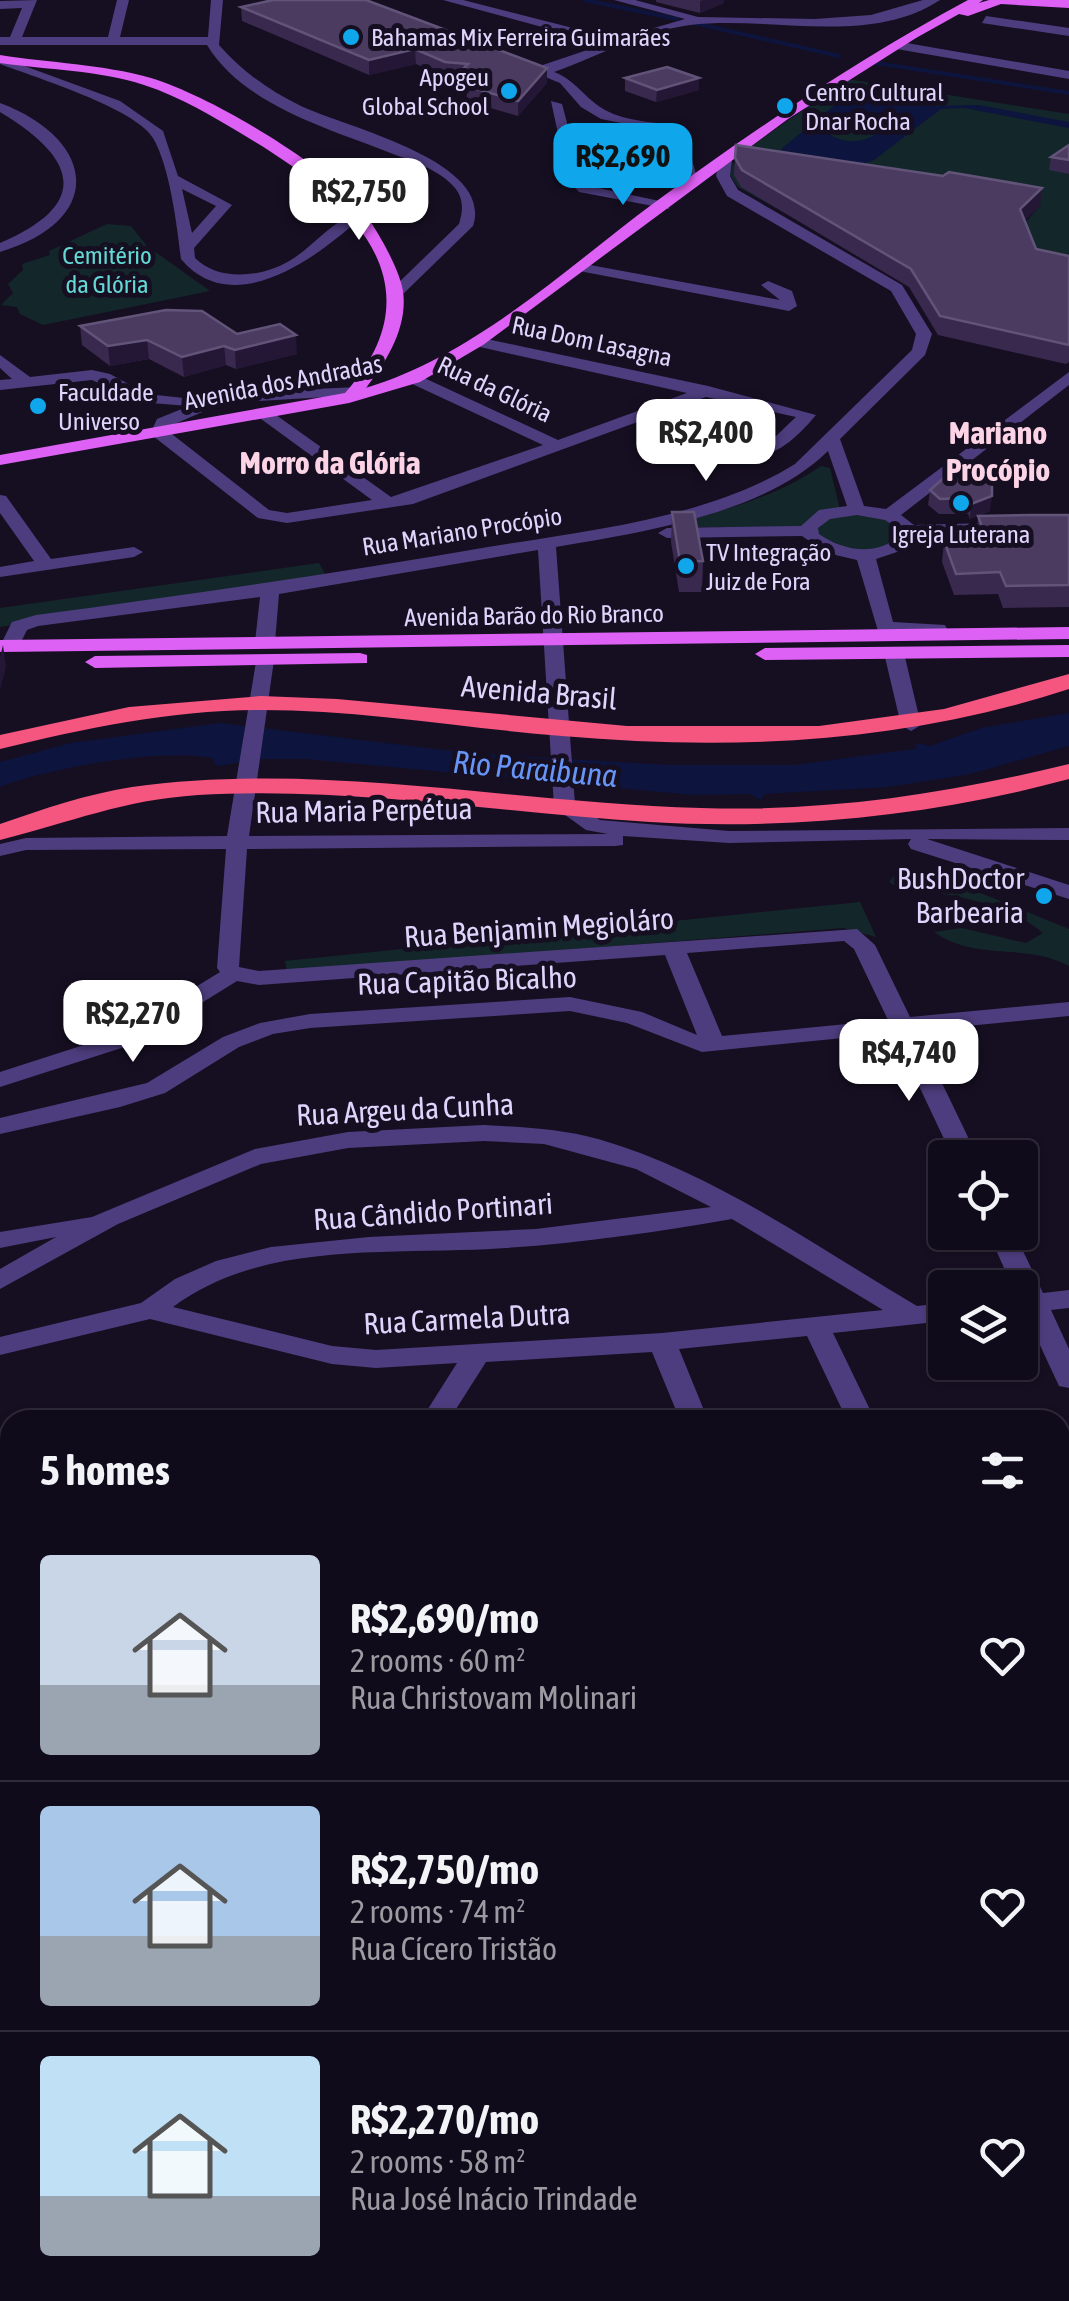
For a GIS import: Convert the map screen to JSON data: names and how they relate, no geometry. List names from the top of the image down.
{
  "streets": {
    "highway": ["Avenida Brasil"],
    "main road": ["Avenida dos Andradas", "Avenida Barão do Rio Branco"],
    "street": [
      "Rua Dom Lasagna",
      "Rua da Glória",
      "Rua Mariano Procópio",
      "Rua Maria Perpétua",
      "Rua Benjamin Megioláro",
      "Rua Capitão Bicalho",
      "Rua Argeu da Cunha",
      "Rua Cândido Portinari",
      "Rua Carmela Dutra"
    ]
  },
  "crossings": [
    ["Rua Dom Lasagna", "Avenida dos Andradas"],
    ["Avenida dos Andradas", "Rua da Glória"],
    ["Rua Mariano Procópio", "Avenida Barão do Rio Branco"],
    ["Rua Benjamin Megioláro", "Rua Capitão Bicalho"],
    ["Rua Argeu da Cunha", "Rua Cândido Portinari"],
    ["Rua Argeu da Cunha", "Rua Carmela Dutra"],
    ["Rua Cândido Portinari", "Rua Carmela Dutra"]
  ],
  "districts": ["Mariano Procópio", "Morro da Glória"],
  "water": ["Rio Paraibuna"],
  "parks": ["Cemitério da Glória"],
  "places": [
    "Bahamas Mix Ferreira Guimarães",
    "Apogeu Global School",
    "Centro Cultural Dnar Rocha",
    "Faculdade Universo",
    "Igreja Luterana",
    "TV Integração Juiz de Fora",
    "BushDoctor Barbearia"
  ],
  "page": {
    "price": [
      "R$2,690",
      "R$2,750",
      "R$2,400",
      "R$2,270",
      "R$4,740"
    ],
    "heading": "5 homes",
    "list": [
      {
        "name": "R$2,690/mo",
        "note": "2 rooms · 60 m² · Rua Christovam Molinari"
      },
      {
        "name": "R$2,750/mo",
        "note": "2 rooms · 74 m² · Rua Cícero Tristão"
      },
      {
        "name": "R$2,270/mo",
        "note": "2 rooms · 58 m² · Rua José Inácio Trindade"
      }
    ]
  }
}
